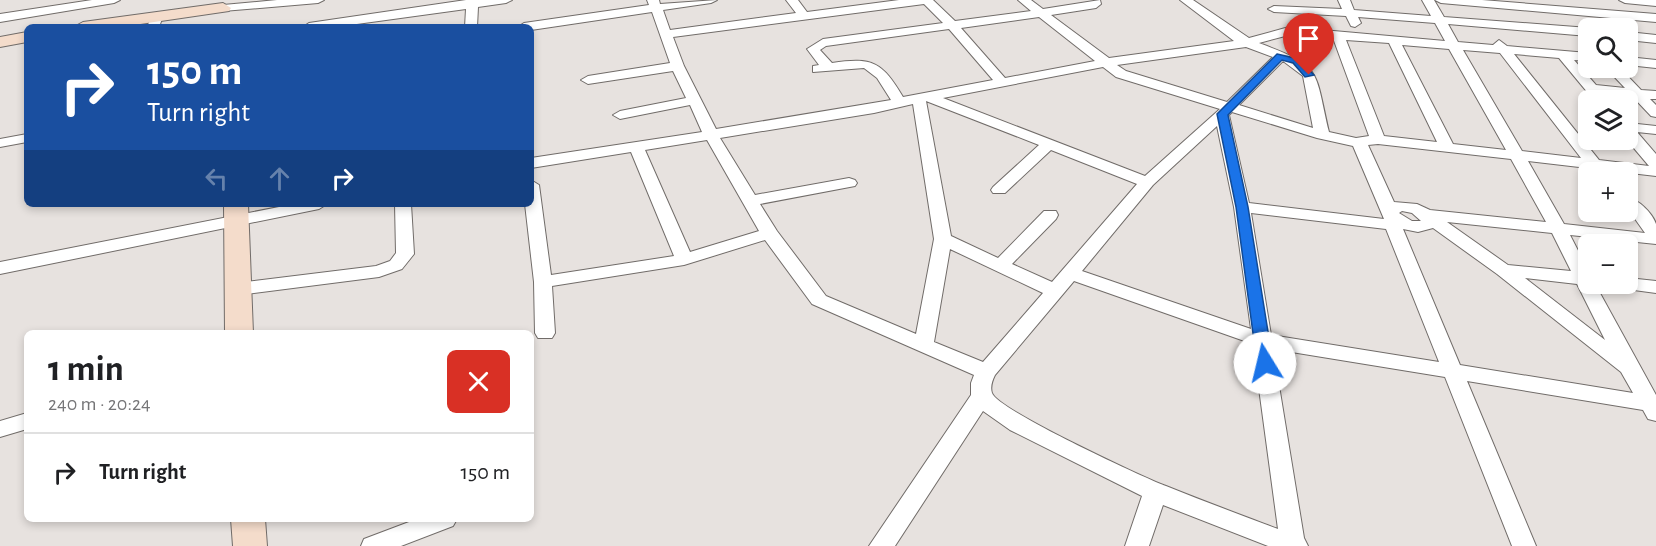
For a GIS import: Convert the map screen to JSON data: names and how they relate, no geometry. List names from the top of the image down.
{
  "page": {
    "map_buttons": ["+", "−"],
    "turn": ["150 m", "Turn right"],
    "heading": ["1 min", "240 m · 20:24"],
    "list": [
      {
        "name": "Turn right",
        "value": "150 m"
      }
    ]
  }
}
